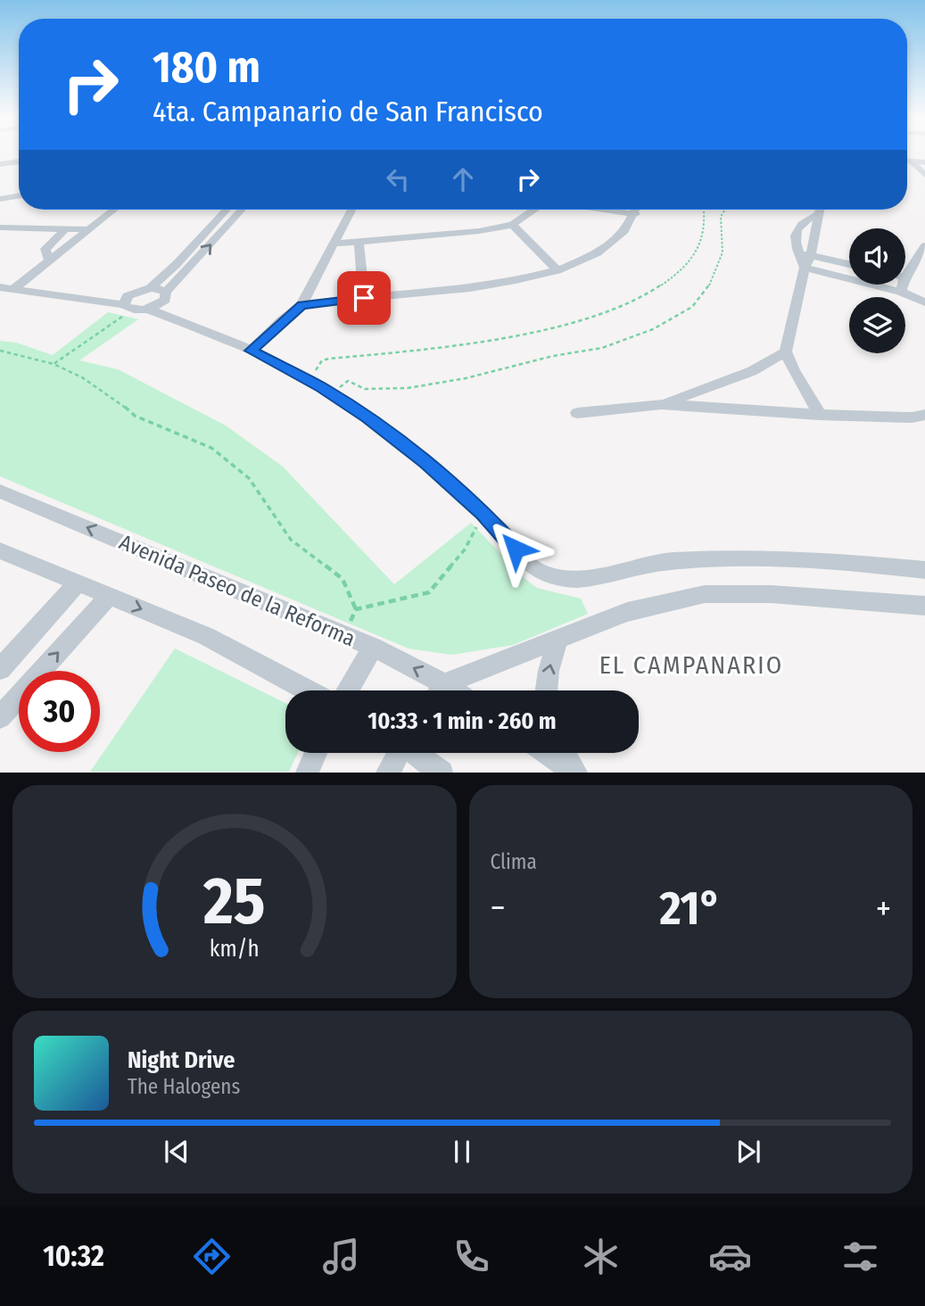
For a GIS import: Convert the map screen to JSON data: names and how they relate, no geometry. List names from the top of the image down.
{
  "streets": {
    "street": ["Avenida Paseo de la Reforma"]
  },
  "districts": ["EL CAMPANARIO"],
  "page": {
    "turn": ["180 m", "4ta. Campanario de San Francisco"],
    "limit": "30",
    "trip": "10:33 · 1 min · 260 m",
    "tile": "Clima",
    "heat": ["−", "21°", "+"],
    "song": ["Night Drive", "The Halogens"],
    "tabs": "10:32",
    "gauge": ["25", "km/h"]
  }
}
